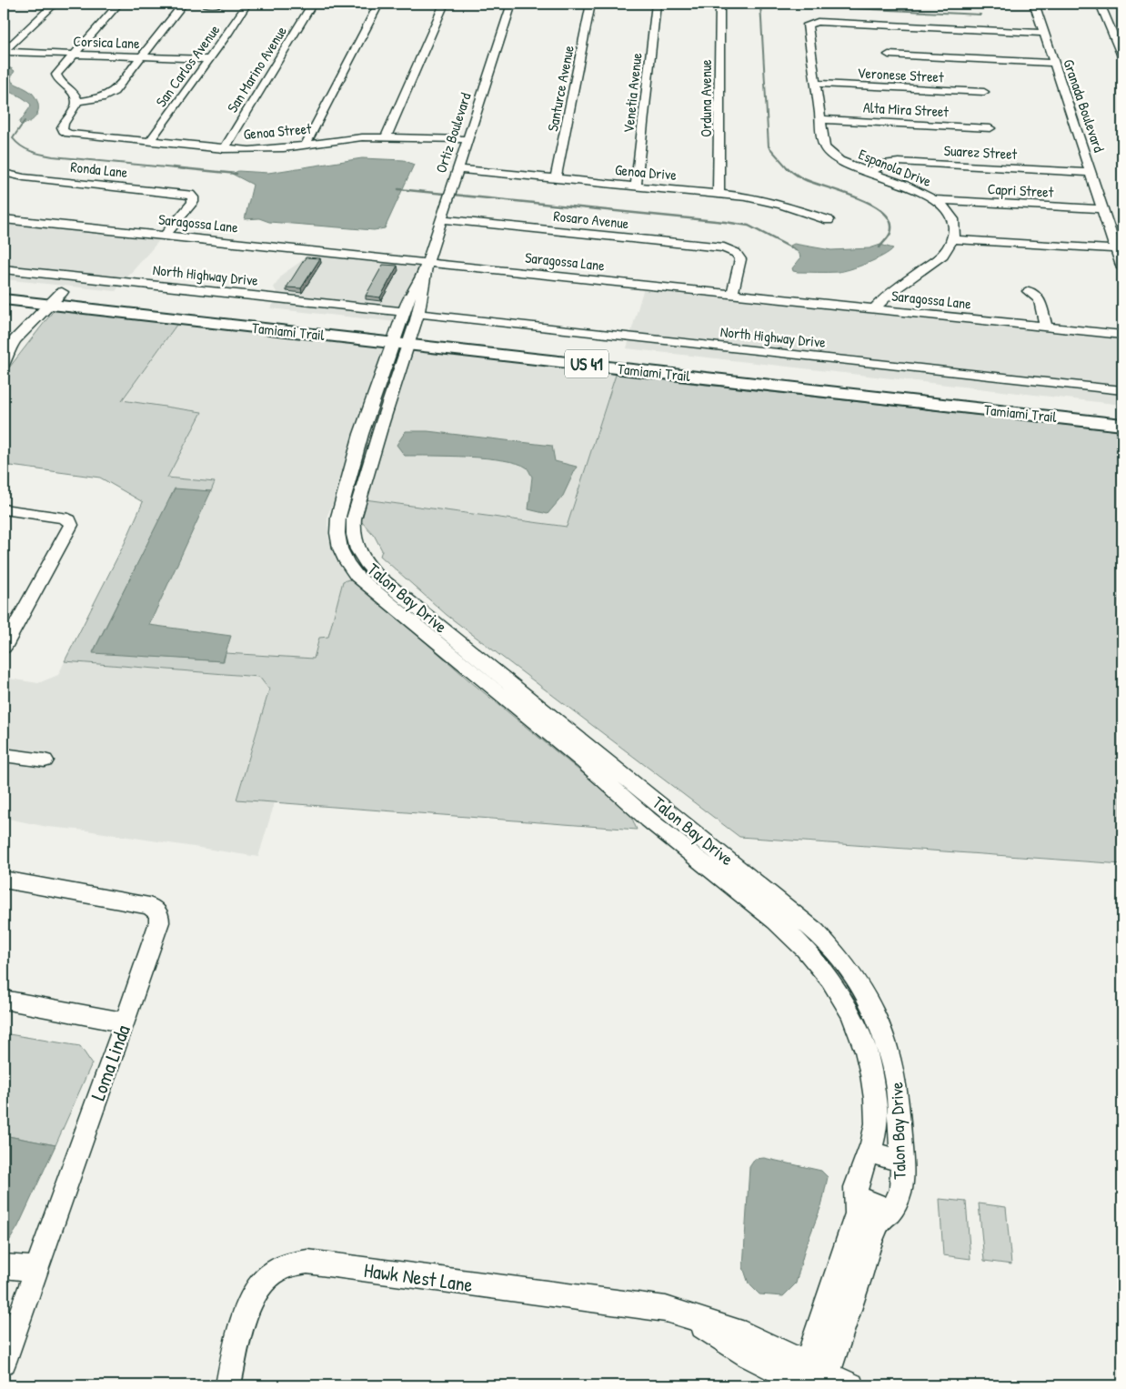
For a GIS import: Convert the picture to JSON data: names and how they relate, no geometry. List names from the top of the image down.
{
  "streets": {
    "main road": ["Tamiami Trail", "US 41"],
    "street": [
      "Corsica Lane",
      "San Carlos Avenue",
      "San Marino Avenue",
      "Veronese Street",
      "Santurce Avenue",
      "Venetia Avenue",
      "Orduna Avenue",
      "Granada Boulevard",
      "Alta Mira Street",
      "Genoa Street",
      "Ortiz Boulevard",
      "Suarez Street",
      "Espanola Drive",
      "Ronda Lane",
      "Genoa Drive",
      "Capri Street",
      "Rosaro Avenue",
      "Saragossa Lane",
      "North Highway Drive",
      "Talon Bay Drive",
      "Loma Linda",
      "Hawk Nest Lane"
    ]
  },
  "crossings": [
    ["Corsica Lane", "San Carlos Avenue"],
    ["San Carlos Avenue", "Genoa Street"],
    ["San Marino Avenue", "Genoa Street"],
    ["Veronese Street", "Espanola Drive"],
    ["Santurce Avenue", "Genoa Drive"],
    ["Venetia Avenue", "Genoa Drive"],
    ["Orduna Avenue", "Genoa Drive"],
    ["Granada Boulevard", "Suarez Street"],
    ["Granada Boulevard", "Espanola Drive"],
    ["Granada Boulevard", "Capri Street"],
    ["Alta Mira Street", "Espanola Drive"],
    ["Genoa Street", "Ortiz Boulevard"],
    ["Ortiz Boulevard", "Genoa Drive"],
    ["Ortiz Boulevard", "Rosaro Avenue"],
    ["Ortiz Boulevard", "Saragossa Lane"],
    ["Ortiz Boulevard", "North Highway Drive"],
    ["Ortiz Boulevard", "Tamiami Trail"],
    ["Ortiz Boulevard", "Talon Bay Drive"],
    ["Suarez Street", "Espanola Drive"],
    ["Espanola Drive", "Capri Street"],
    ["Ronda Lane", "Saragossa Lane"],
    ["Tamiami Trail", "US 41"],
    ["Tamiami Trail", "Talon Bay Drive"],
    ["Talon Bay Drive", "Hawk Nest Lane"]
  ]
}
